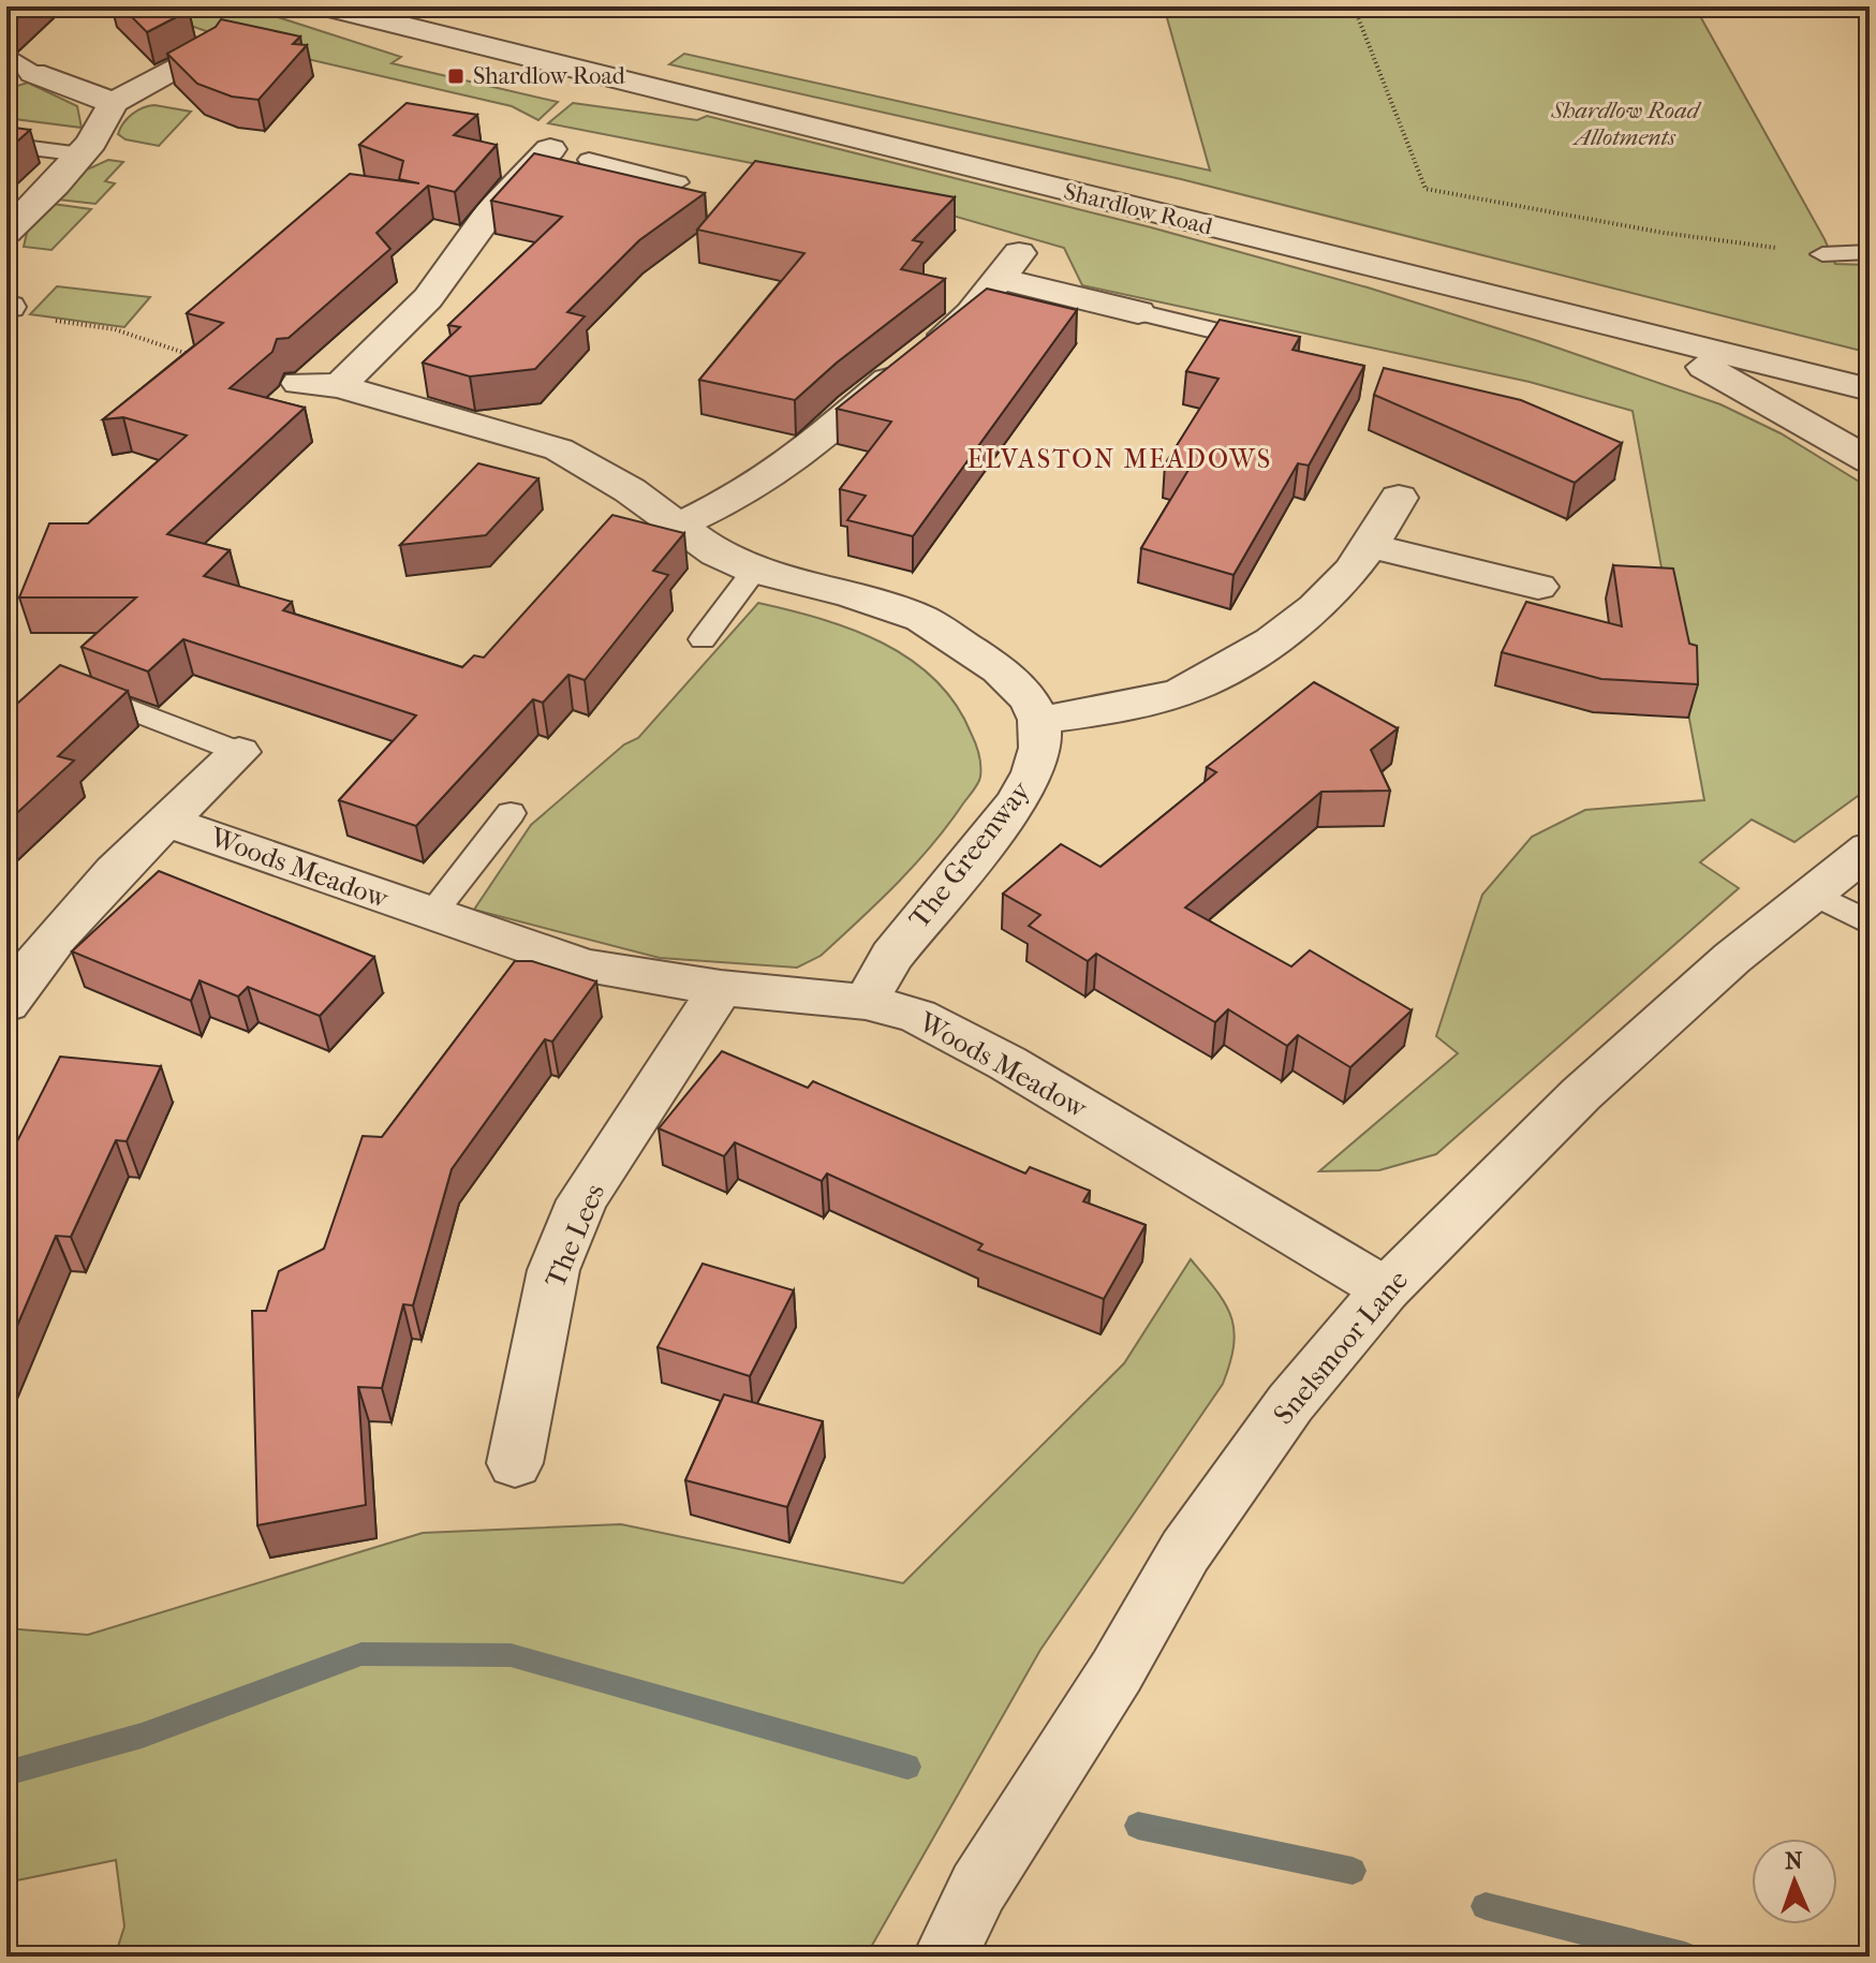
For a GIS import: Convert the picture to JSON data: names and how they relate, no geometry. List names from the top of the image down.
{
  "streets": {
    "street": [
      "Shardlow Road",
      "The Greenway",
      "Woods Meadow",
      "The Lees",
      "Snelsmoor Lane"
    ]
  },
  "crossings": [
    ["The Greenway", "Woods Meadow"],
    ["Woods Meadow", "The Lees"],
    ["Woods Meadow", "Snelsmoor Lane"]
  ],
  "districts": ["ELVASTON MEADOWS"],
  "parks": ["Shardlow Road Allotments"],
  "places": {
    "transit": ["Shardlow Road"]
  },
  "north": "top"
}
